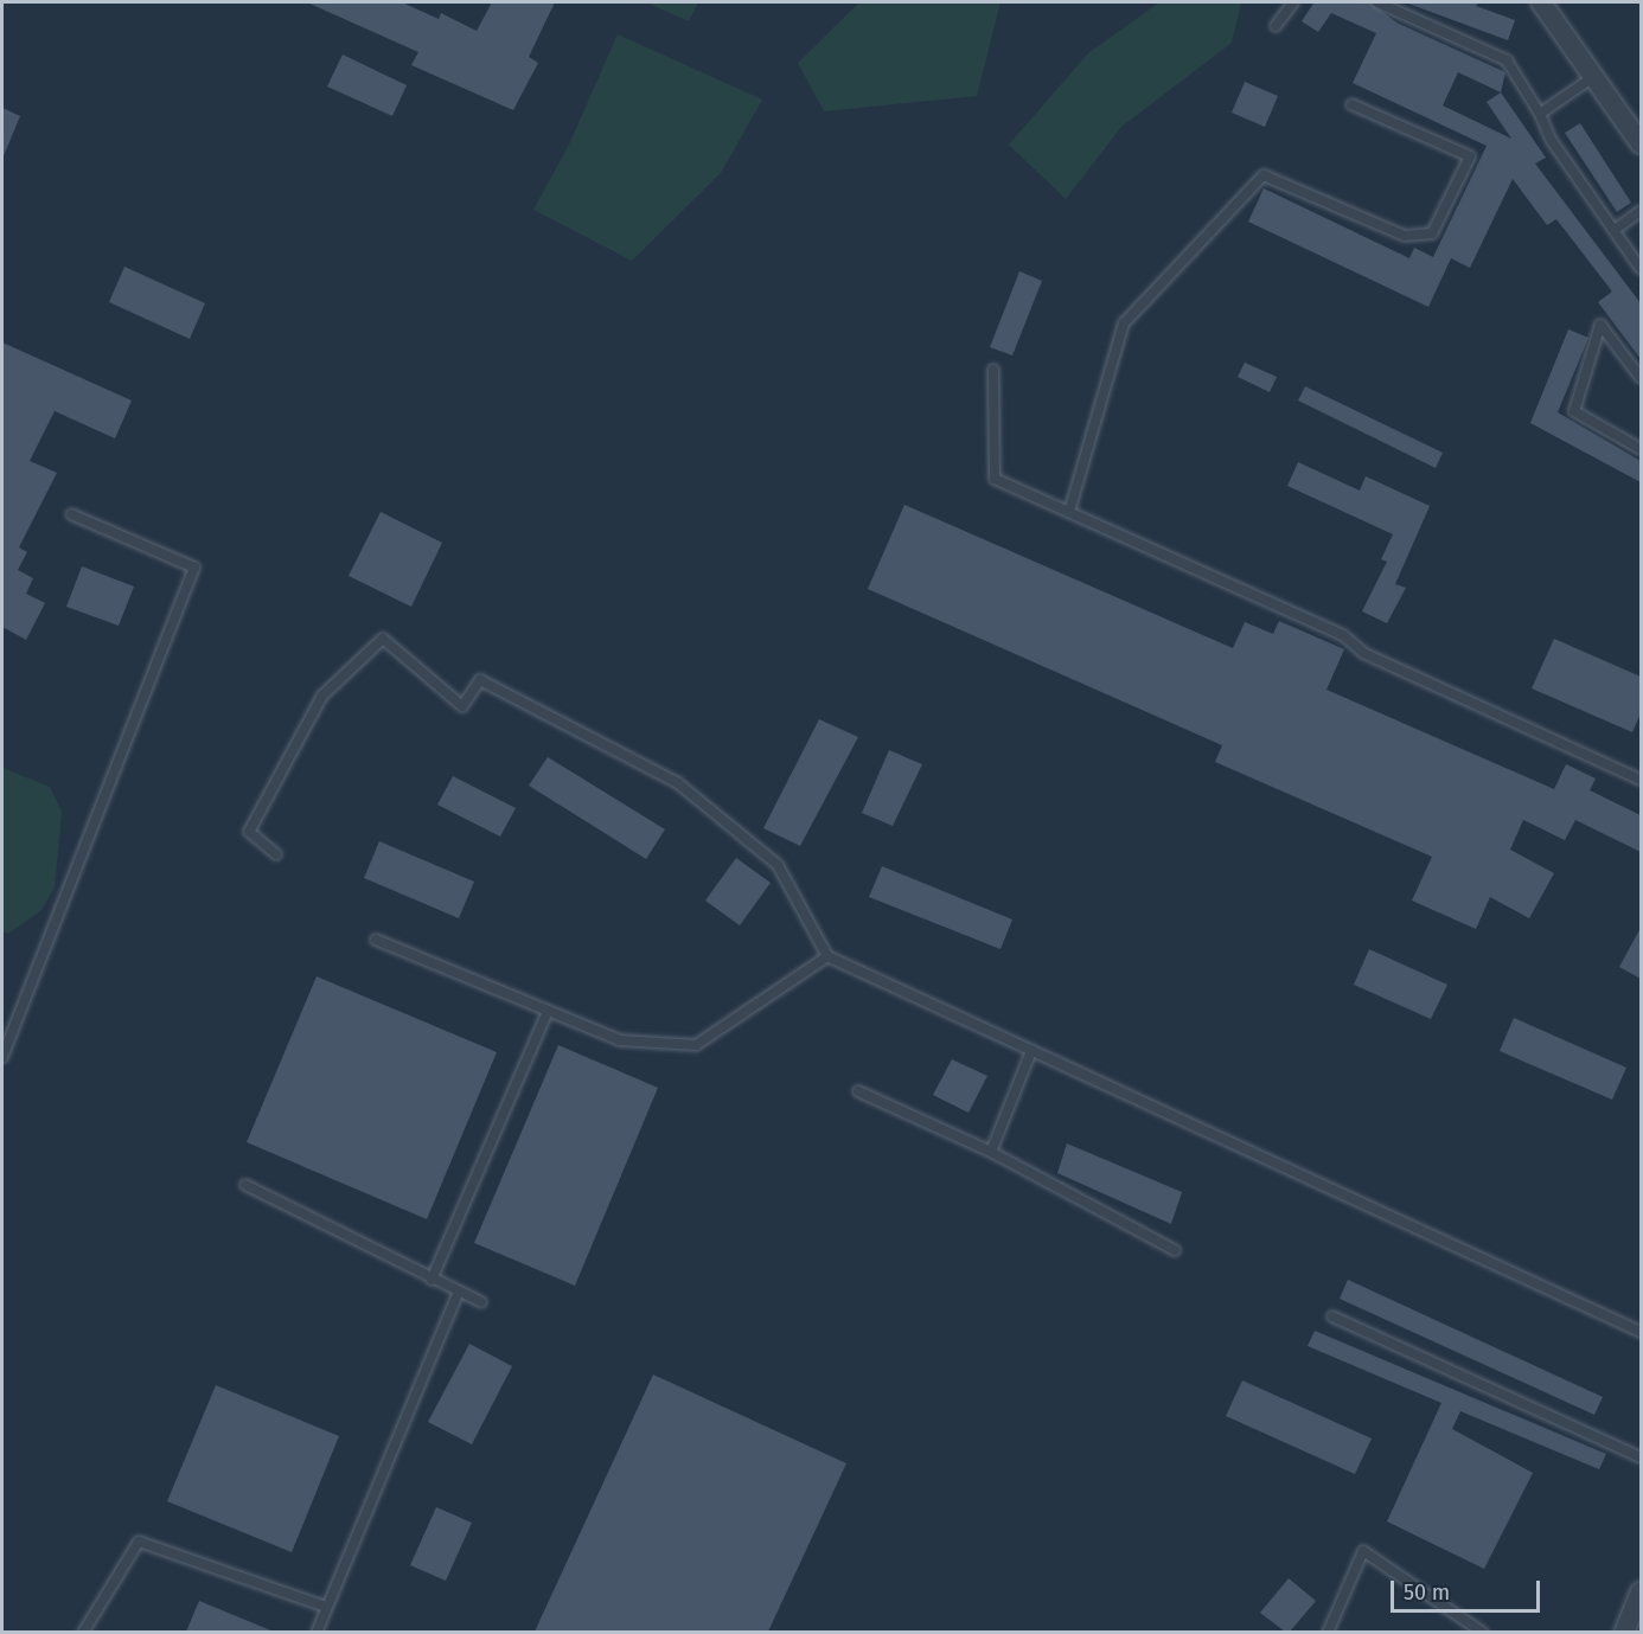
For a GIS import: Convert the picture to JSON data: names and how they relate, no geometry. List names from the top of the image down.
{
  "scale_bar": "50 m"
}
